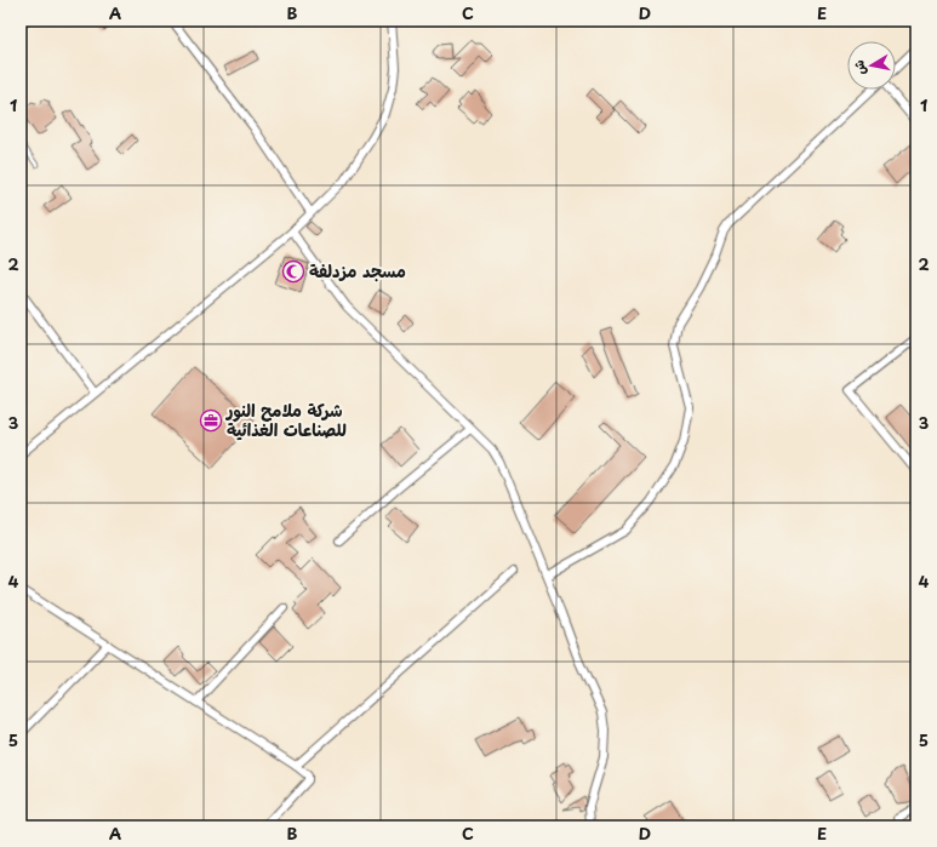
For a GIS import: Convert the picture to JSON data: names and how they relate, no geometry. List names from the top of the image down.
{
  "places": {
    "mosque": ["مسجد مزدلفة"],
    "office": ["شركة ملامح النور للصناعات الغذائية"]
  },
  "north": "left",
  "grid": {
    "columns": [
      "A",
      "B",
      "C",
      "D",
      "E"
    ],
    "rows": [
      "1",
      "2",
      "3",
      "4",
      "5"
    ]
  }
}
